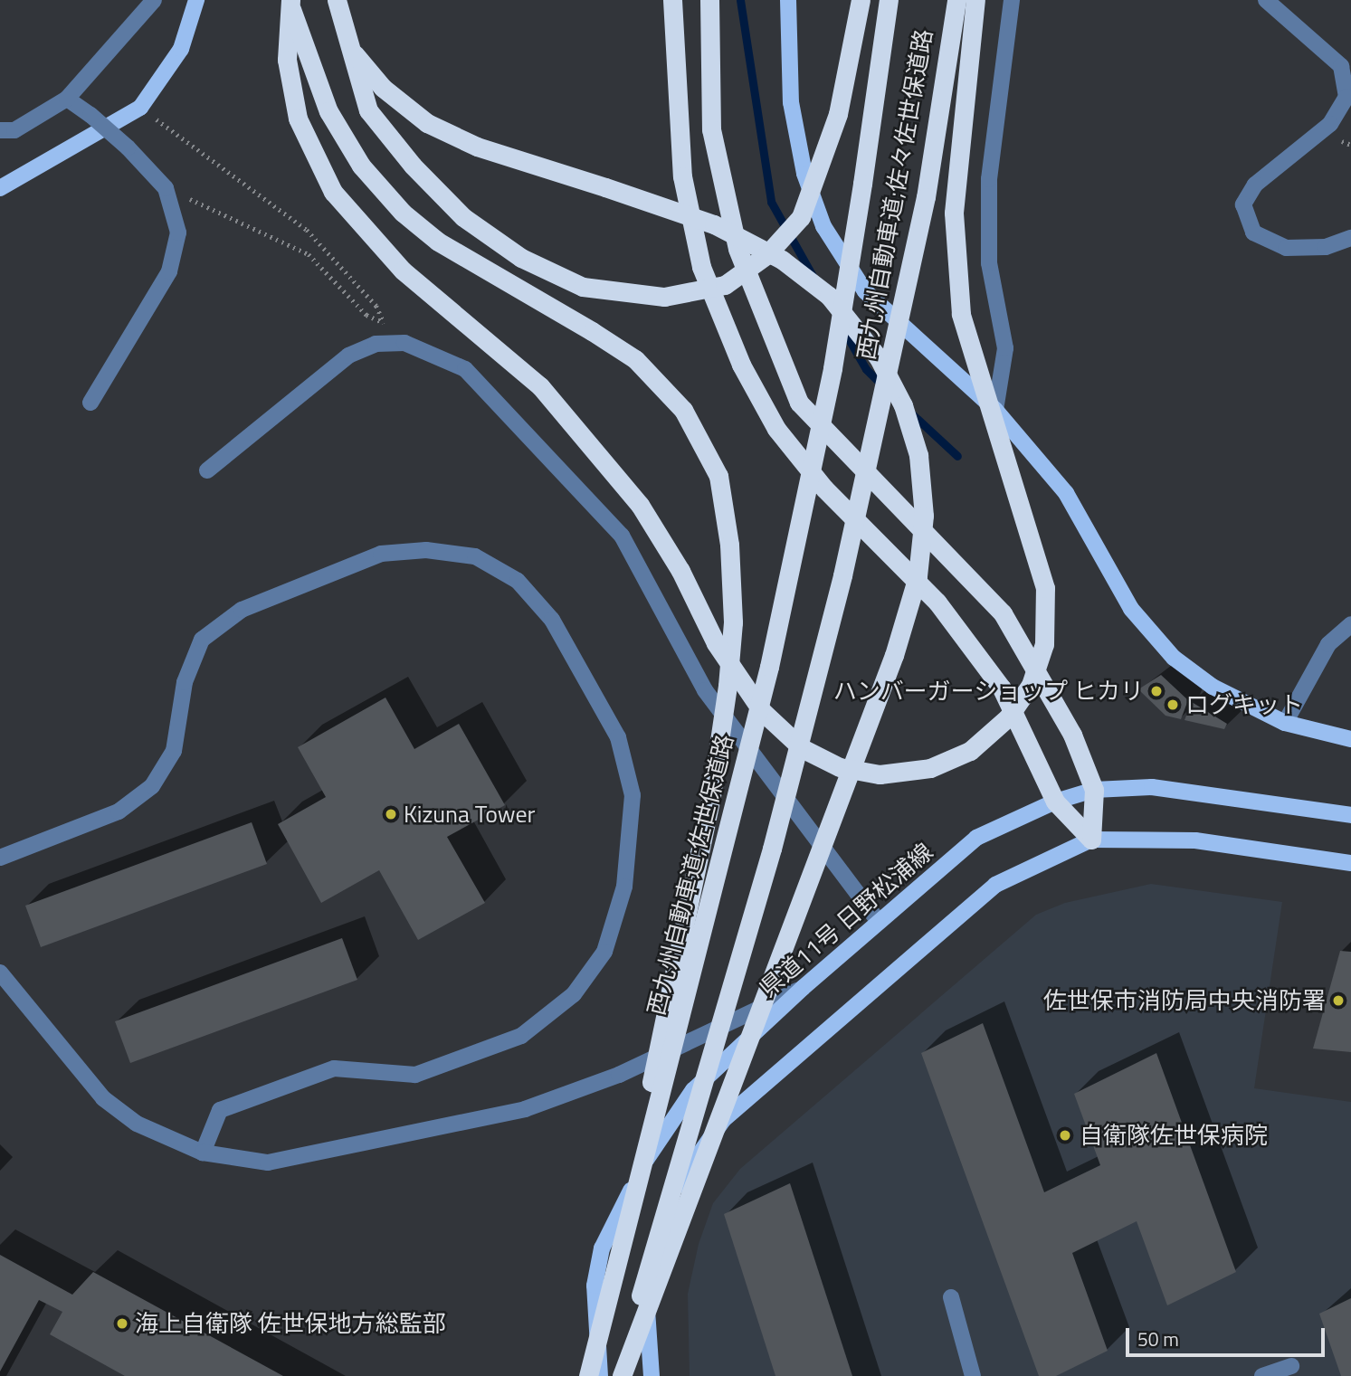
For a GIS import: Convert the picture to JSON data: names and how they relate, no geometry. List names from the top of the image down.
{
  "streets": {
    "highway": ["西九州自動車道;佐々佐世保道路", "西九州自動車道;佐世保道路"],
    "main road": ["県道11号 日野松浦線"]
  },
  "crossings": [
    ["西九州自動車道;佐々佐世保道路", "西九州自動車道;佐世保道路"]
  ],
  "places": [
    "ハンバーガーショップ ヒカリ",
    "ログキット",
    "Kizuna Tower",
    "佐世保市消防局中央消防署",
    "自衛隊佐世保病院",
    "海上自衛隊 佐世保地方総監部"
  ],
  "scale_bar": "50 m"
}
